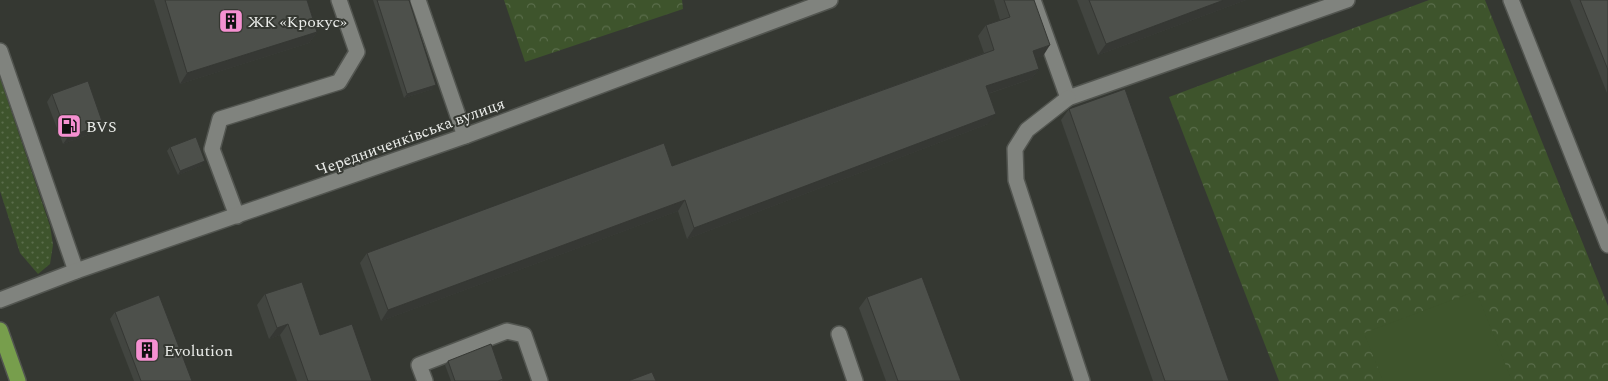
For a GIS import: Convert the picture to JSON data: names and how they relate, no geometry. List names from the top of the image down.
{
  "streets": {
    "street": ["Чередниченківська вулиця"]
  },
  "places": {
    "building": ["ЖК «Крокус»", "Evolution"],
    "fuel station": ["BVS"]
  }
}
